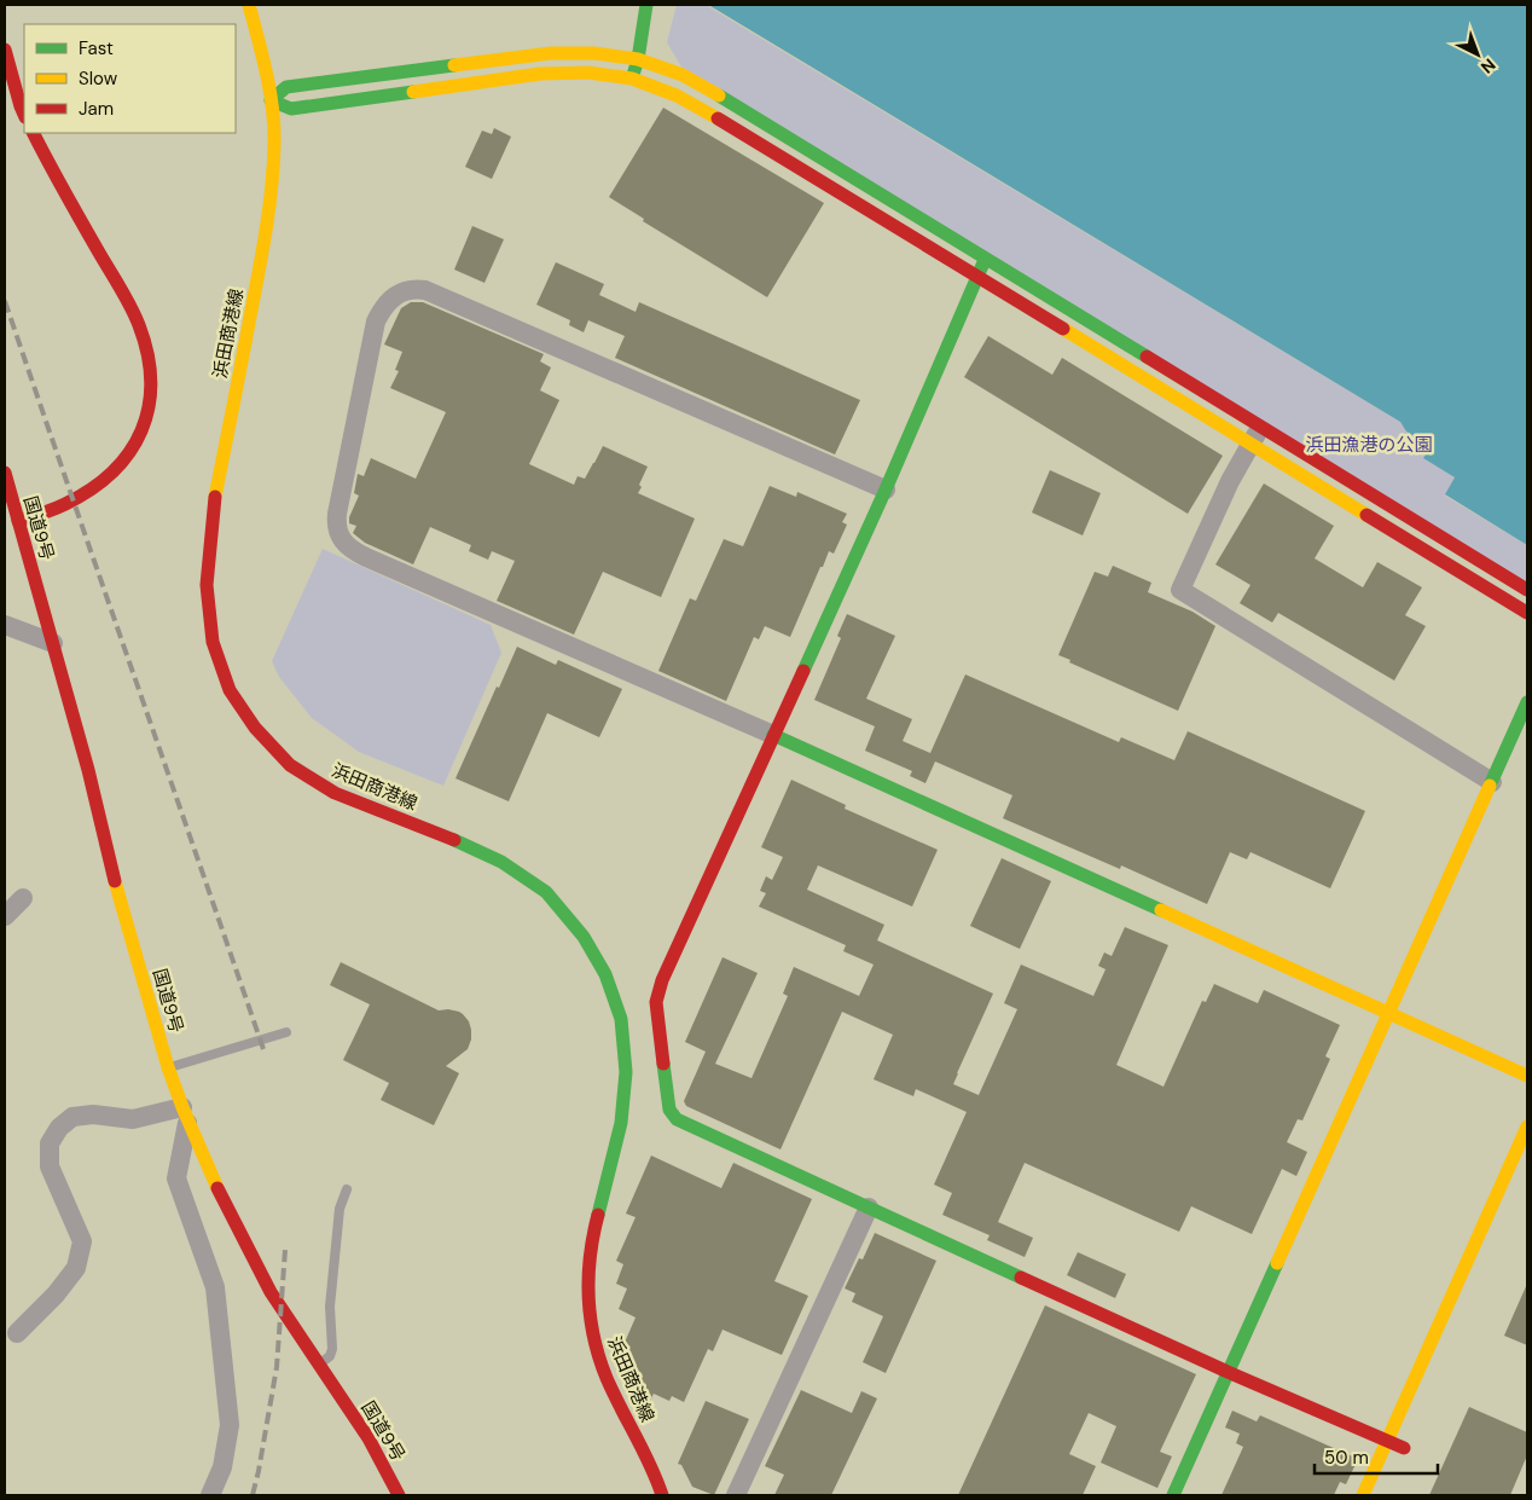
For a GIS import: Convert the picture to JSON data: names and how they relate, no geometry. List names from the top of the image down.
{
  "streets": {
    "main road": ["浜田商港線", "国道9号"]
  },
  "parks": ["浜田漁港の公園"],
  "legend": ["Fast", "Slow", "Jam"],
  "scale_bar": "50 m",
  "north": "bottom right"
}
